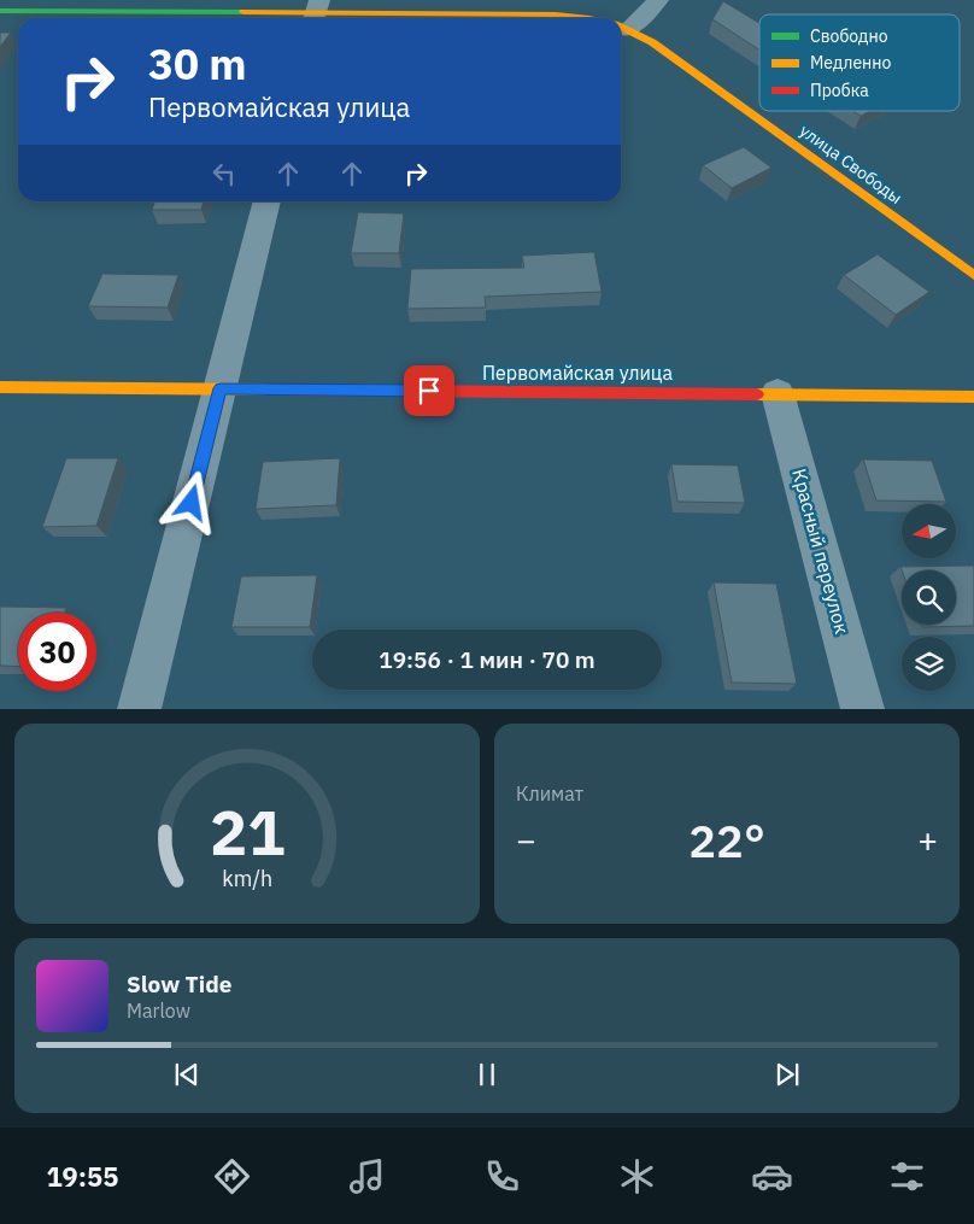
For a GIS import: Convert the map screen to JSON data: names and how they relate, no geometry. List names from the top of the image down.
{
  "streets": {
    "main road": ["улица Свободы", "Первомайская улица"],
    "street": ["Красный переулок"]
  },
  "crossings": [
    ["Первомайская улица", "Красный переулок"]
  ],
  "legend": ["Свободно", "Медленно", "Пробка"],
  "north": "left",
  "page": {
    "turn": ["30 m", "Первомайская улица"],
    "limit": "30",
    "trip": "19:56 · 1 мин · 70 m",
    "tile": "Климат",
    "heat": ["−", "22°", "+"],
    "song": ["Slow Tide", "Marlow"],
    "tabs": "19:55",
    "gauge": ["21", "km/h"]
  }
}
